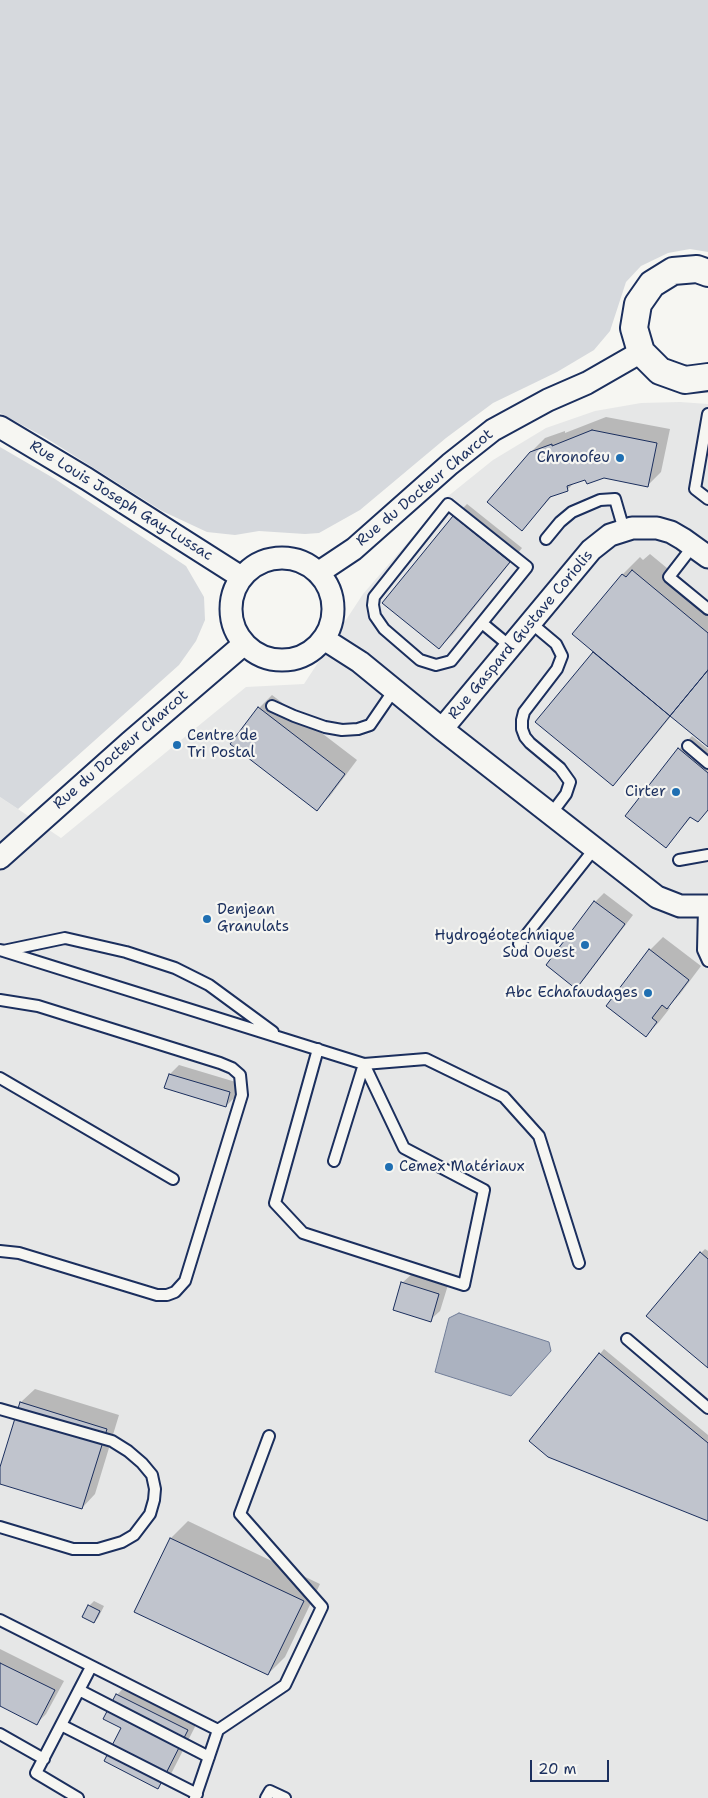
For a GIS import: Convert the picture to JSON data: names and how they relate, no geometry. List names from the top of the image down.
{
  "streets": {
    "street": ["Rue du Docteur Charcot", "Rue Louis Joseph Gay-Lussac", "Rue Gaspard Gustave Coriolis"]
  },
  "crossings": [
    ["Rue du Docteur Charcot", "Rue Louis Joseph Gay-Lussac"],
    ["Rue du Docteur Charcot", "Rue Gaspard Gustave Coriolis"],
    ["Rue Louis Joseph Gay-Lussac", "Rue Gaspard Gustave Coriolis"]
  ],
  "places": [
    "Chronofeu",
    "Centre de Tri Postal",
    "Cirter",
    "Denjean Granulats",
    "Hydrogéotechnique Sud Ouest",
    "Abc Echafaudages",
    "Cemex Matériaux"
  ],
  "scale_bar": "20 m"
}
